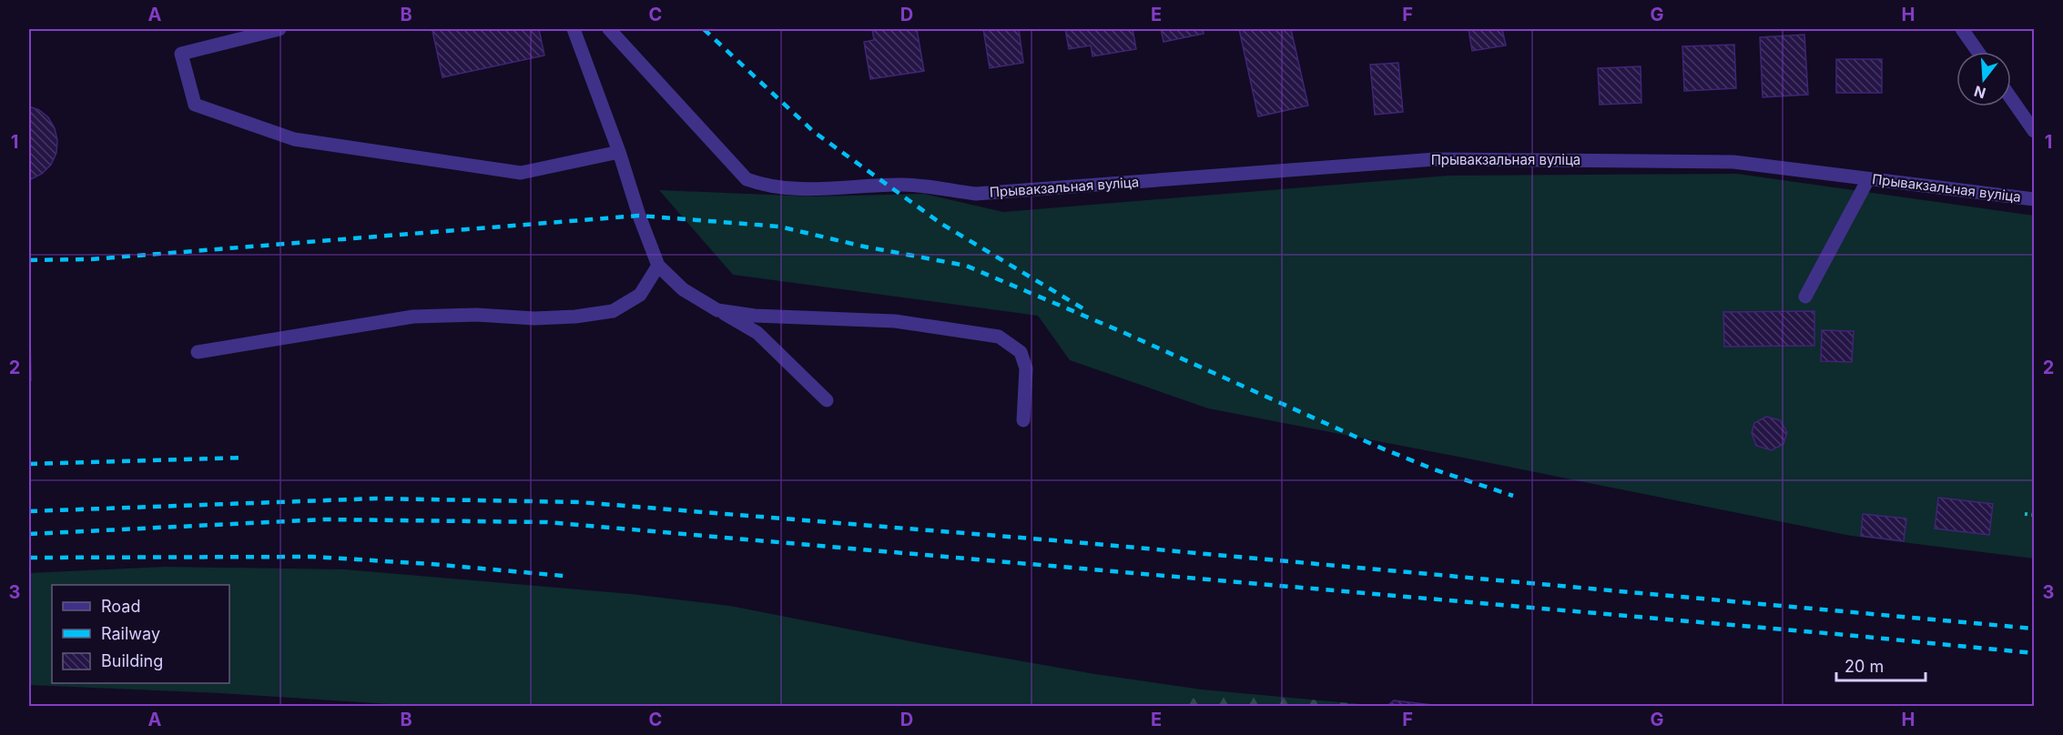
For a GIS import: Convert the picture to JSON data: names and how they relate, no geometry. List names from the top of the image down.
{
  "streets": {
    "street": ["Прывакзальная вуліца"]
  },
  "legend": ["Road", "Railway", "Building"],
  "scale_bar": "20 m",
  "north": "bottom",
  "grid": {
    "columns": [
      "A",
      "B",
      "C",
      "D",
      "E",
      "F",
      "G",
      "H"
    ],
    "rows": ["1", "2", "3"]
  }
}
